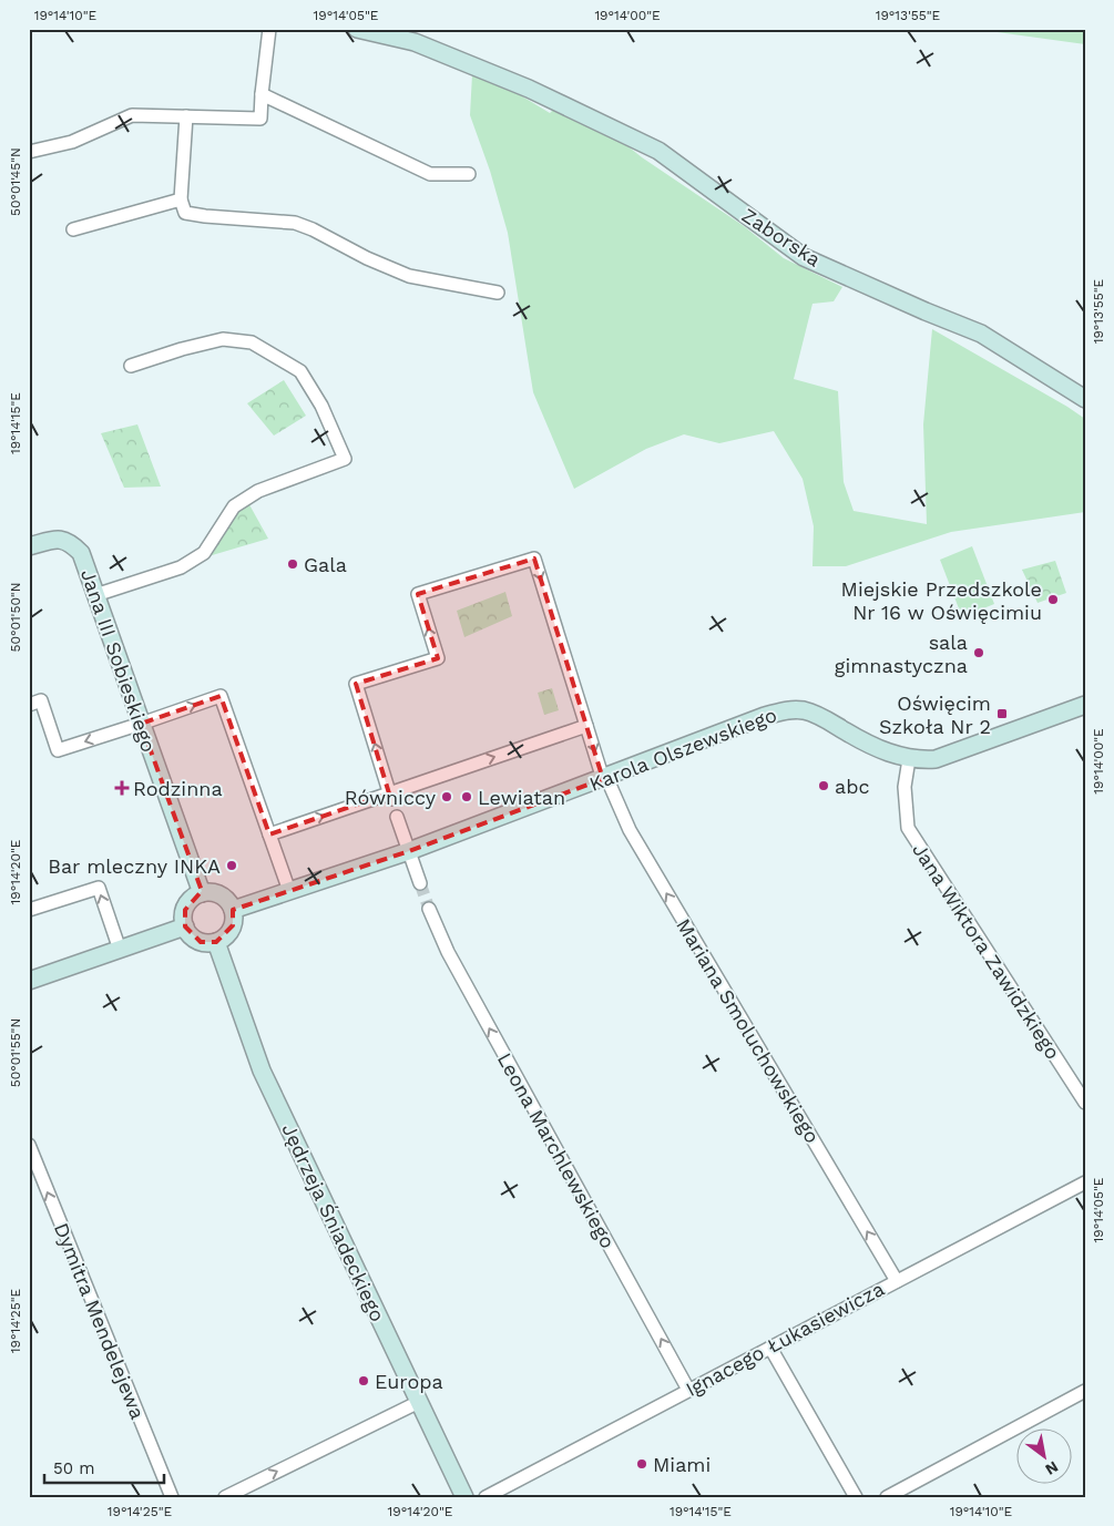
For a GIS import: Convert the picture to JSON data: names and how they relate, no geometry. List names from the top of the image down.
{
  "streets": {
    "street": [
      "Zaborska",
      "Jana III Sobieskiego",
      "Karola Olszewskiego",
      "Jana Wiktora Zawidzkiego",
      "Mariana Smoluchowskiego",
      "Leona Marchlewskiego",
      "Jędrzeja Śniadeckiego",
      "Dymitra Mendelejewa",
      "Ignacego Łukasiewicza"
    ]
  },
  "crossings": [
    ["Jana III Sobieskiego", "Karola Olszewskiego"],
    ["Jana III Sobieskiego", "Jędrzeja Śniadeckiego"],
    ["Karola Olszewskiego", "Jana Wiktora Zawidzkiego"],
    ["Karola Olszewskiego", "Mariana Smoluchowskiego"],
    ["Karola Olszewskiego", "Jędrzeja Śniadeckiego"],
    ["Mariana Smoluchowskiego", "Ignacego Łukasiewicza"],
    ["Leona Marchlewskiego", "Ignacego Łukasiewicza"]
  ],
  "one_way": ["Leona Marchlewskiego", "Dymitra Mendelejewa"],
  "places": {
    "other": [
      "Gala",
      "Miejskie Przedszkole Nr 16 w Oświęcimiu",
      "sala gimnastyczna",
      "abc",
      "Równiccy",
      "Lewiatan",
      "Bar mleczny INKA",
      "Europa",
      "Miami"
    ],
    "transit": ["Oświęcim Szkoła Nr 2"],
    "health": ["Rodzinna"]
  },
  "scale_bar": "50 m",
  "north": "bottom right",
  "coordinates": [
    "19°14'10\"E",
    "19°14'05\"E",
    "19°14'00\"E",
    "19°13'55\"E",
    "50°01'45\"N",
    "19°14'15\"E",
    "50°01'50\"N",
    "19°14'20\"E",
    "50°01'55\"N",
    "19°14'25\"E"
  ]
}
